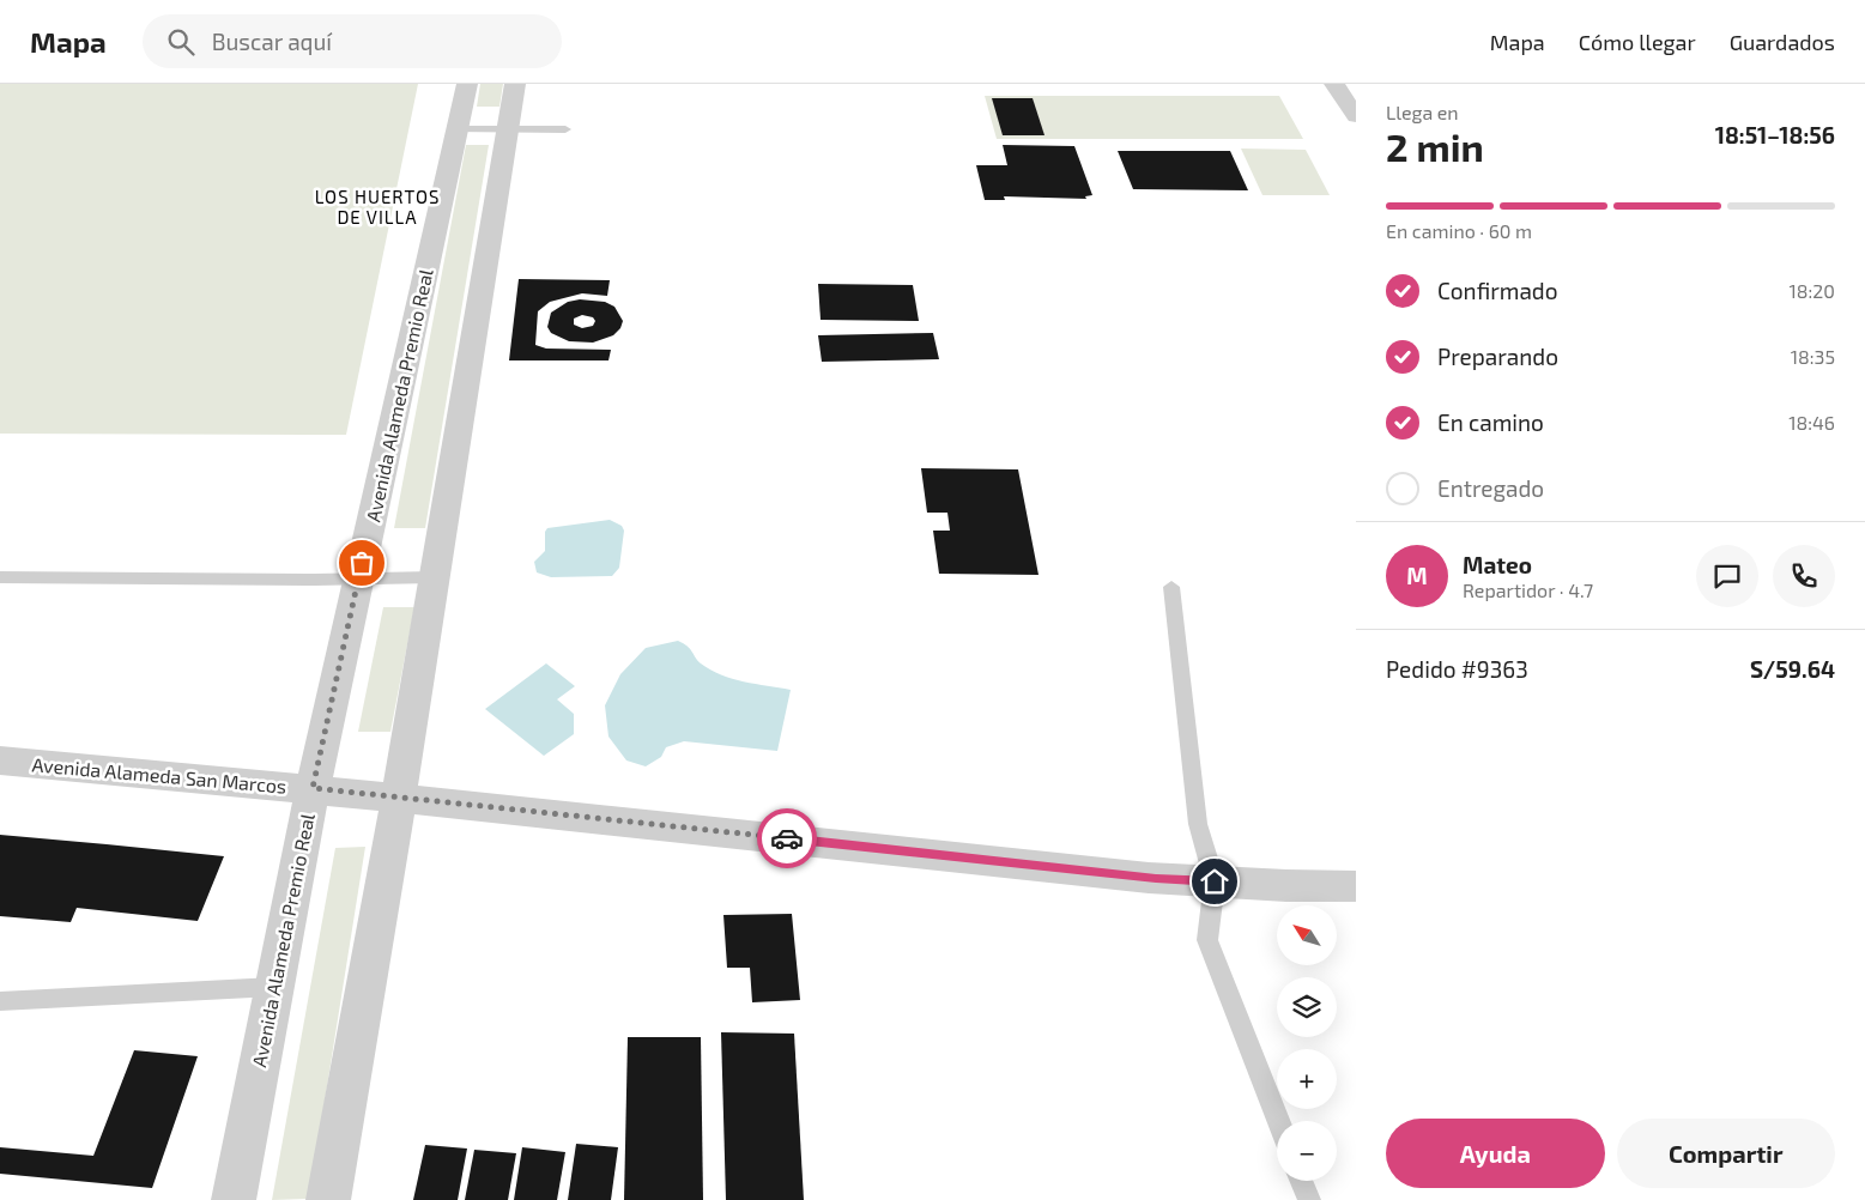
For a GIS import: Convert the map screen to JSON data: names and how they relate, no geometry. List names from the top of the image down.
{
  "streets": {
    "street": ["Avenida Alameda Premio Real", "Avenida Alameda San Marcos"]
  },
  "crossings": [
    ["Avenida Alameda Premio Real", "Avenida Alameda San Marcos"]
  ],
  "districts": ["LOS HUERTOS DE VILLA"],
  "north": "top left",
  "page": {
    "header": "Mapa",
    "search": "Buscar aquí",
    "nav": ["Mapa", "Cómo llegar", "Guardados"],
    "heading": ["2 min", "Llega en", "18:51–18:56"],
    "panel": [
      "Mateo",
      "Repartidor · 4.7",
      "Pedido #9363",
      "S/59.64"
    ],
    "bar": "En camino · 60 m",
    "list": [
      ["Confirmado", "18:20"],
      ["Preparando", "18:35"],
      ["En camino", "18:46"],
      "Entregado"
    ],
    "round": "M",
    "map_buttons": ["+", "−"],
    "buttons": ["Ayuda", "Compartir"]
  }
}
